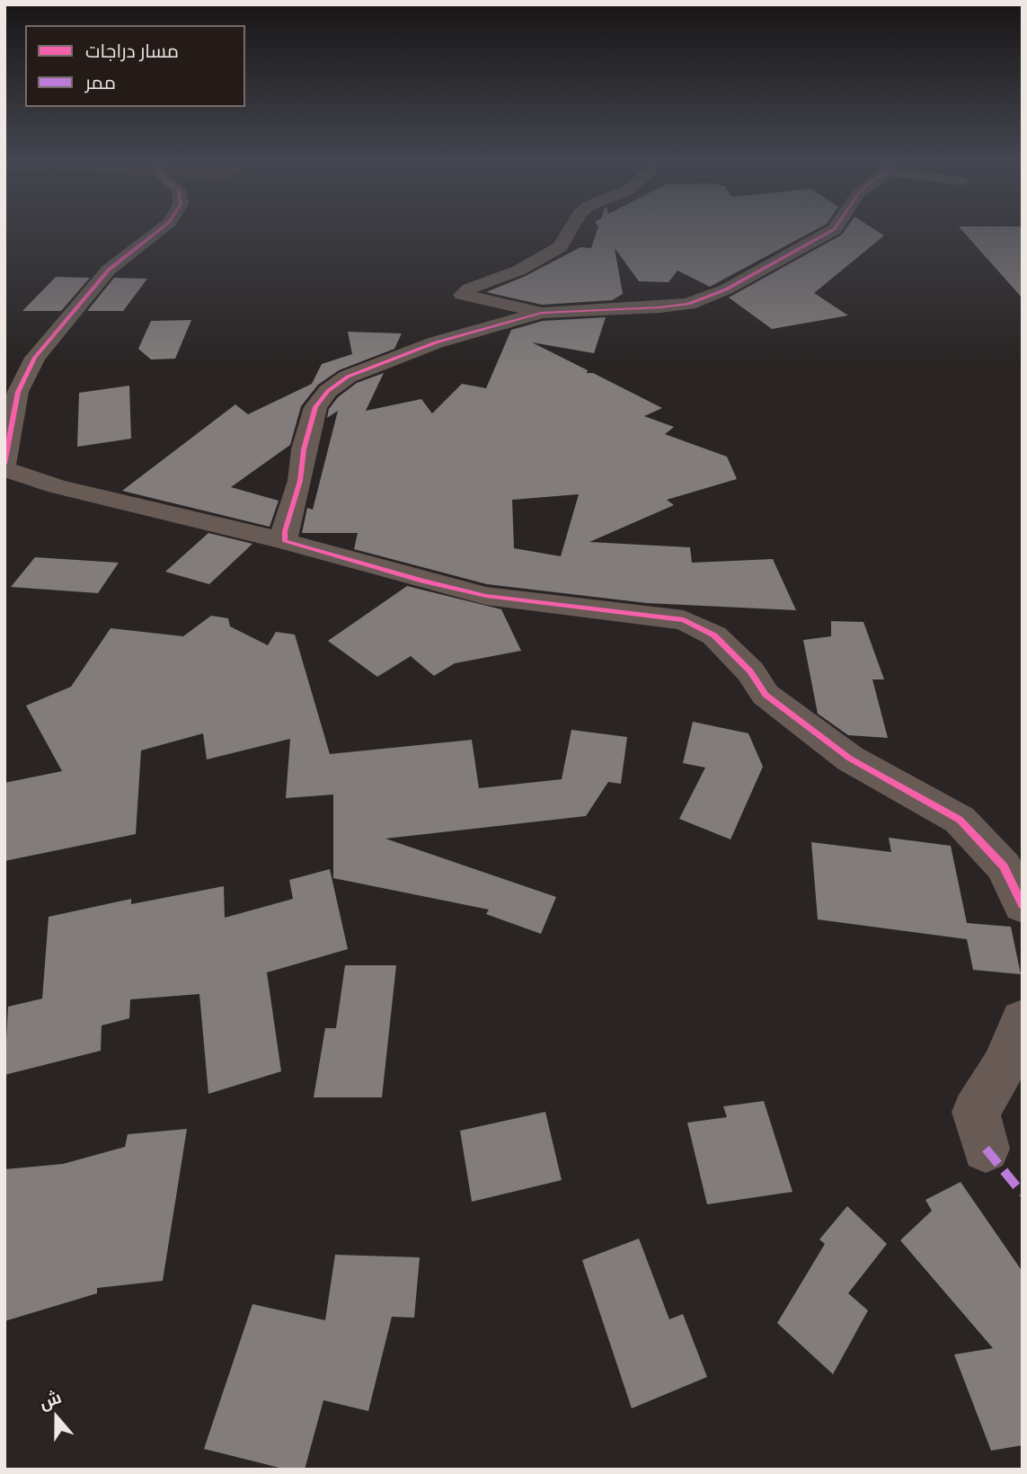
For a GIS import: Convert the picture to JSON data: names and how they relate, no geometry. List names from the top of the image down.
{
  "legend": ["مسار دراجات", "ممر"],
  "north": "top"
}
